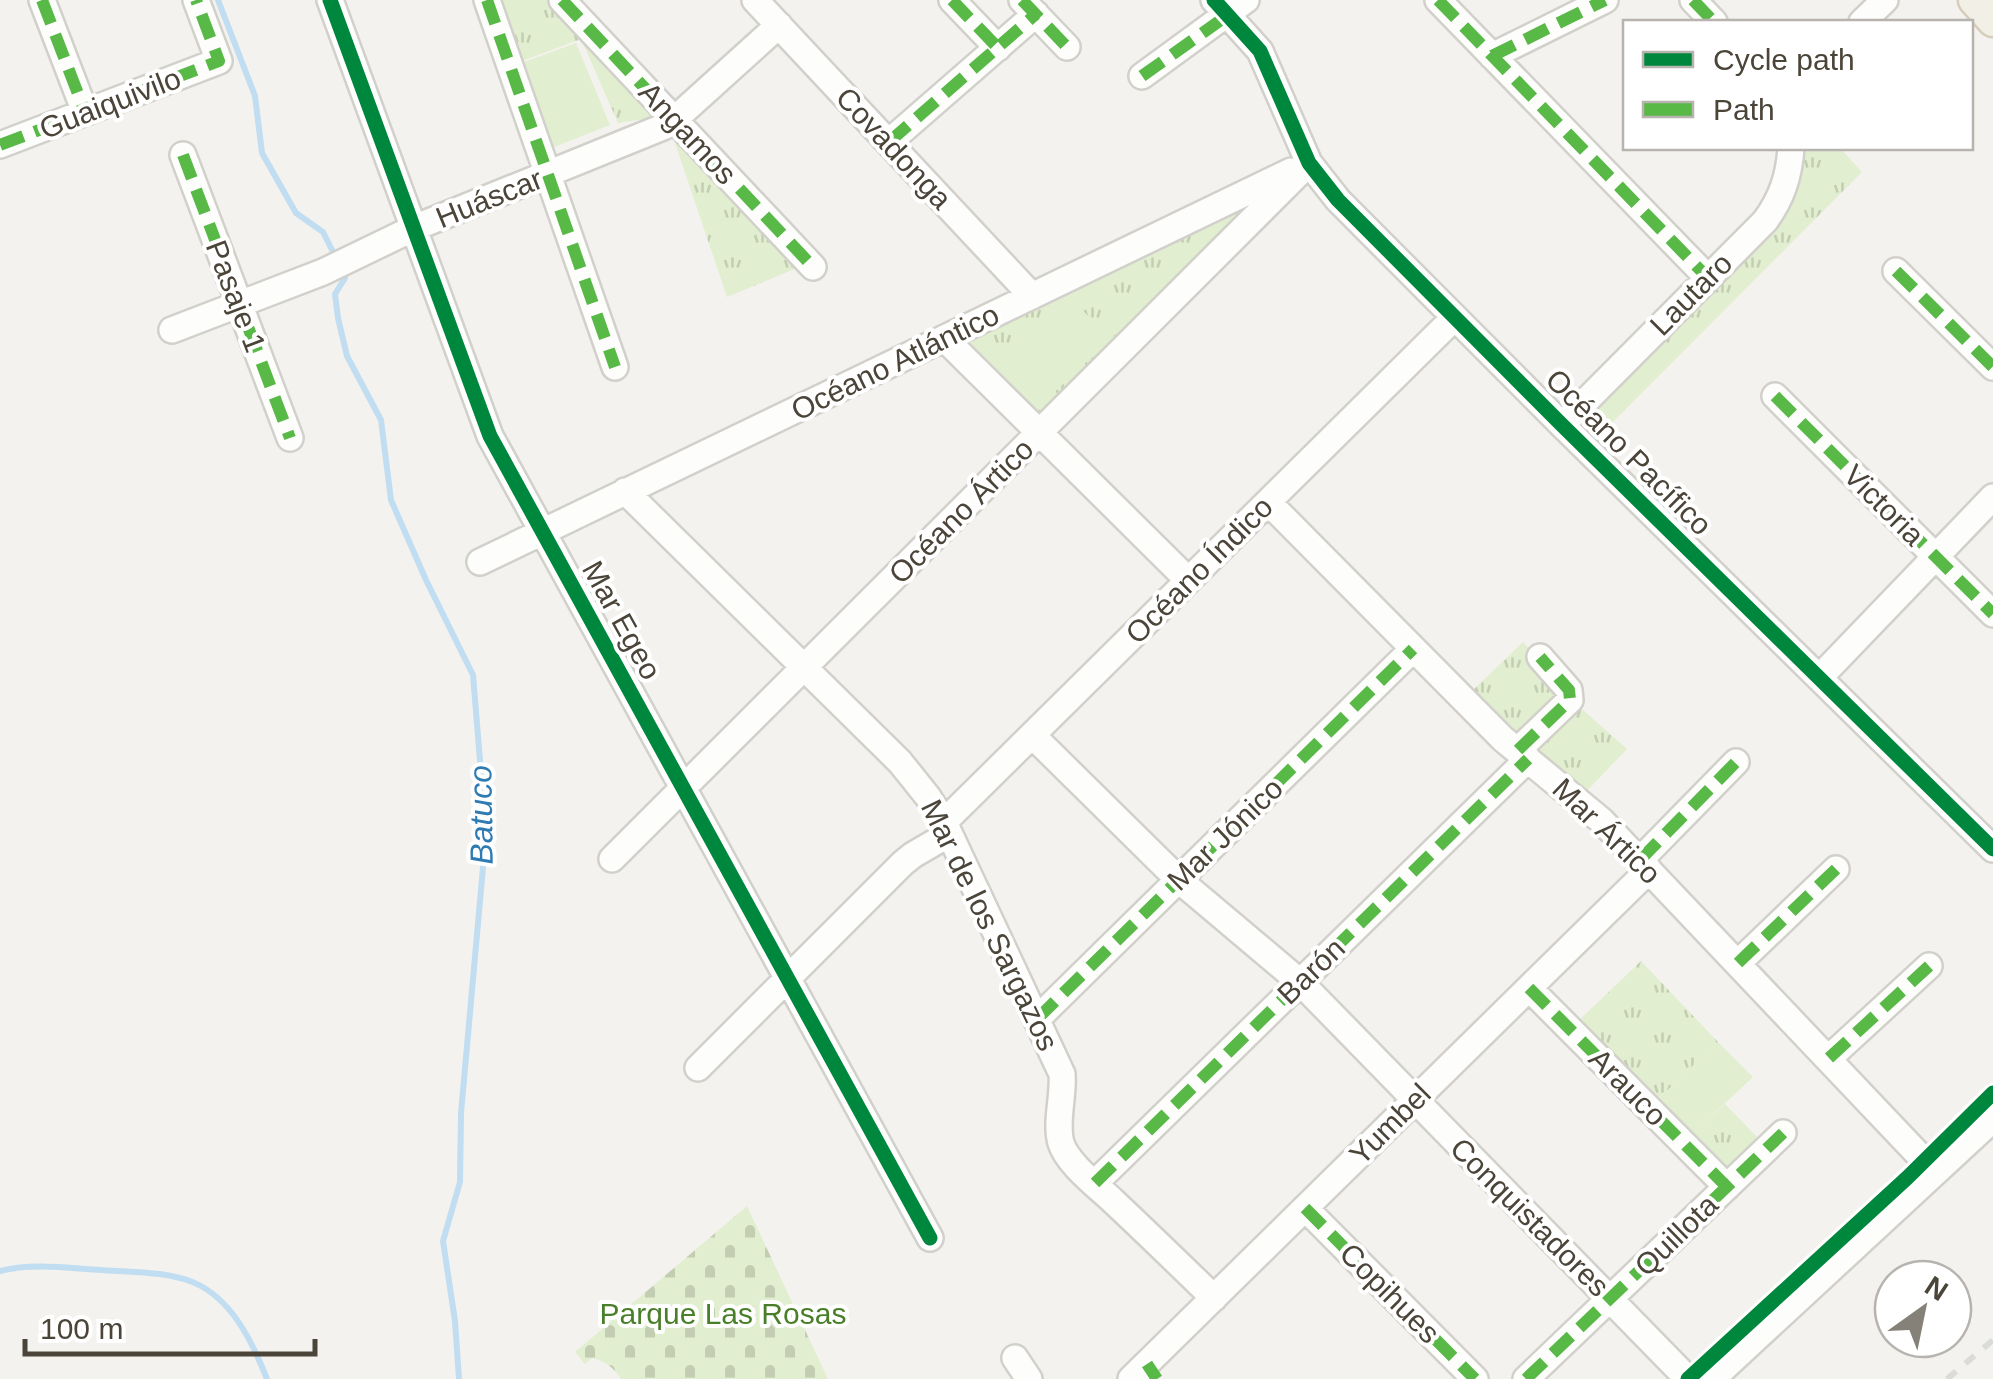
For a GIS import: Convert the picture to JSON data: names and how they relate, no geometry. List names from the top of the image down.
{
  "streets": {
    "street": [
      "Guaiquivilo",
      "Angamos",
      "Covadonga",
      "Huáscar",
      "Lautaro",
      "Pasaje 1",
      "Océano Atlántico",
      "Océano Pacífico",
      "Victoria",
      "Océano Ártico",
      "Océano Índico",
      "Mar Egeo",
      "Mar Ártico",
      "Mar Jónico",
      "Mar de los Sargazos",
      "Barón",
      "Arauco",
      "Yumbel",
      "Conquistadores",
      "Quillota",
      "Copihues"
    ]
  },
  "crossings": [
    ["Angamos", "Huáscar"],
    ["Covadonga", "Huáscar"],
    ["Covadonga", "Océano Atlántico"],
    ["Huáscar", "Pasaje 1"],
    ["Huáscar", "Mar Egeo"],
    ["Lautaro", "Océano Pacífico"],
    ["Océano Atlántico", "Océano Pacífico"],
    ["Océano Atlántico", "Océano Ártico"],
    ["Océano Atlántico", "Mar Egeo"],
    ["Océano Atlántico", "Mar de los Sargazos"],
    ["Océano Pacífico", "Océano Ártico"],
    ["Océano Pacífico", "Océano Índico"],
    ["Océano Ártico", "Mar Egeo"],
    ["Océano Ártico", "Mar de los Sargazos"],
    ["Océano Índico", "Mar Egeo"],
    ["Océano Índico", "Mar Ártico"],
    ["Océano Índico", "Mar de los Sargazos"],
    ["Océano Índico", "Conquistadores"],
    ["Mar Ártico", "Mar Jónico"],
    ["Mar Ártico", "Barón"],
    ["Mar Ártico", "Yumbel"],
    ["Mar Jónico", "Mar de los Sargazos"],
    ["Mar Jónico", "Conquistadores"],
    ["Mar de los Sargazos", "Barón"],
    ["Mar de los Sargazos", "Yumbel"],
    ["Barón", "Conquistadores"],
    ["Arauco", "Yumbel"],
    ["Arauco", "Quillota"],
    ["Yumbel", "Conquistadores"],
    ["Yumbel", "Copihues"],
    ["Conquistadores", "Quillota"]
  ],
  "water": ["Batuco"],
  "parks": ["Parque Las Rosas"],
  "legend": ["Cycle path", "Path"],
  "scale_bar": "100 m",
  "north": "top right"
}
